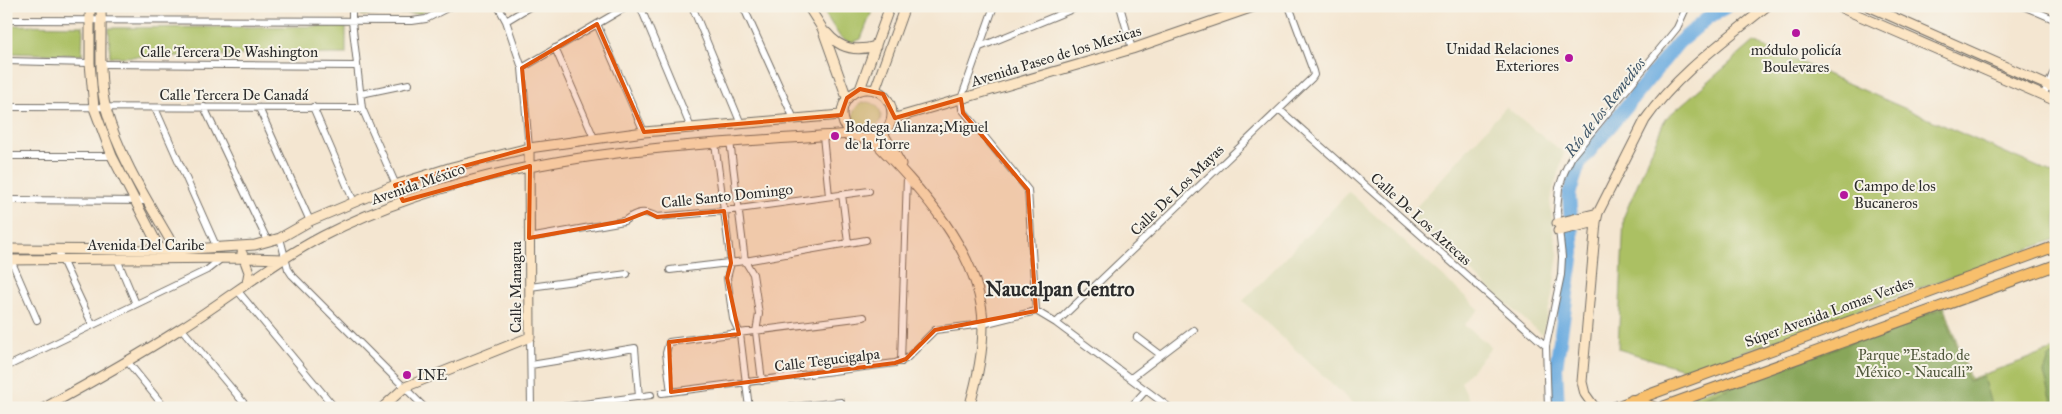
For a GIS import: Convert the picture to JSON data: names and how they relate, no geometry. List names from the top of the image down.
{
  "streets": {
    "main road": [
      "Avenida Paseo de los Mexicas",
      "Avenida México",
      "Avenida Del Caribe",
      "Calle Managua",
      "Súper Avenida Lomas Verdes"
    ],
    "street": [
      "Calle Tercera De Washington",
      "Calle Tercera De Canadá",
      "Calle De Los Mayas",
      "Calle Santo Domingo",
      "Calle De Los Aztecas",
      "Calle Tegucigalpa"
    ]
  },
  "crossings": [
    ["Avenida Paseo de los Mexicas", "Avenida México"],
    ["Avenida México", "Avenida Del Caribe"],
    ["Avenida México", "Calle Managua"],
    ["Calle De Los Mayas", "Calle De Los Aztecas"],
    ["Calle Santo Domingo", "Calle Managua"]
  ],
  "districts": ["Naucalpan Centro"],
  "water": ["Río de los Remedios"],
  "parks": ["Parque \"Estado de México - Naucalli\""],
  "places": [
    "módulo policía Boulevares",
    "Unidad Relaciones Exteriores",
    "Bodega Alianza;Miguel de la Torre",
    "Campo de los Bucaneros",
    "INE"
  ]
}
